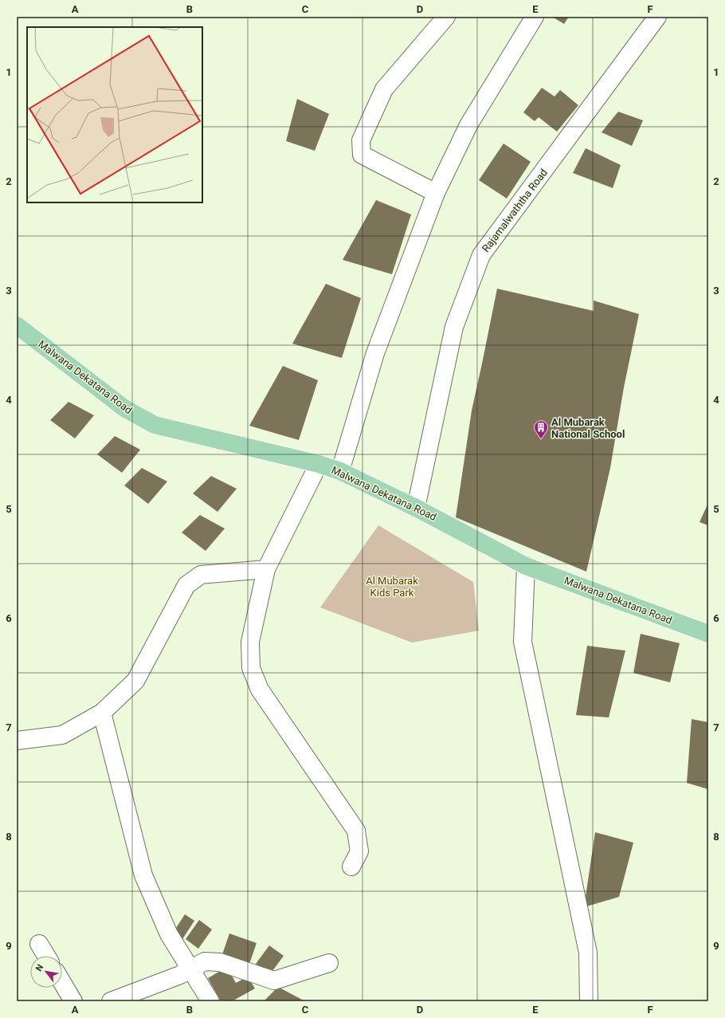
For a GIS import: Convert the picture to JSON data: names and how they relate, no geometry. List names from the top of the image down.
{
  "streets": {
    "main road": ["Malwana Dekatana Road"],
    "street": ["Rajamalwaththa Road"]
  },
  "crossings": [
    ["Rajamalwaththa Road", "Malwana Dekatana Road"]
  ],
  "parks": ["Al Mubarak Kids Park"],
  "places": {
    "building": ["Al Mubarak National School"]
  },
  "north": "top left",
  "grid": {
    "columns": [
      "A",
      "B",
      "C",
      "D",
      "E",
      "F"
    ],
    "rows": [
      "1",
      "2",
      "3",
      "4",
      "5",
      "6",
      "7",
      "8",
      "9"
    ]
  }
}
